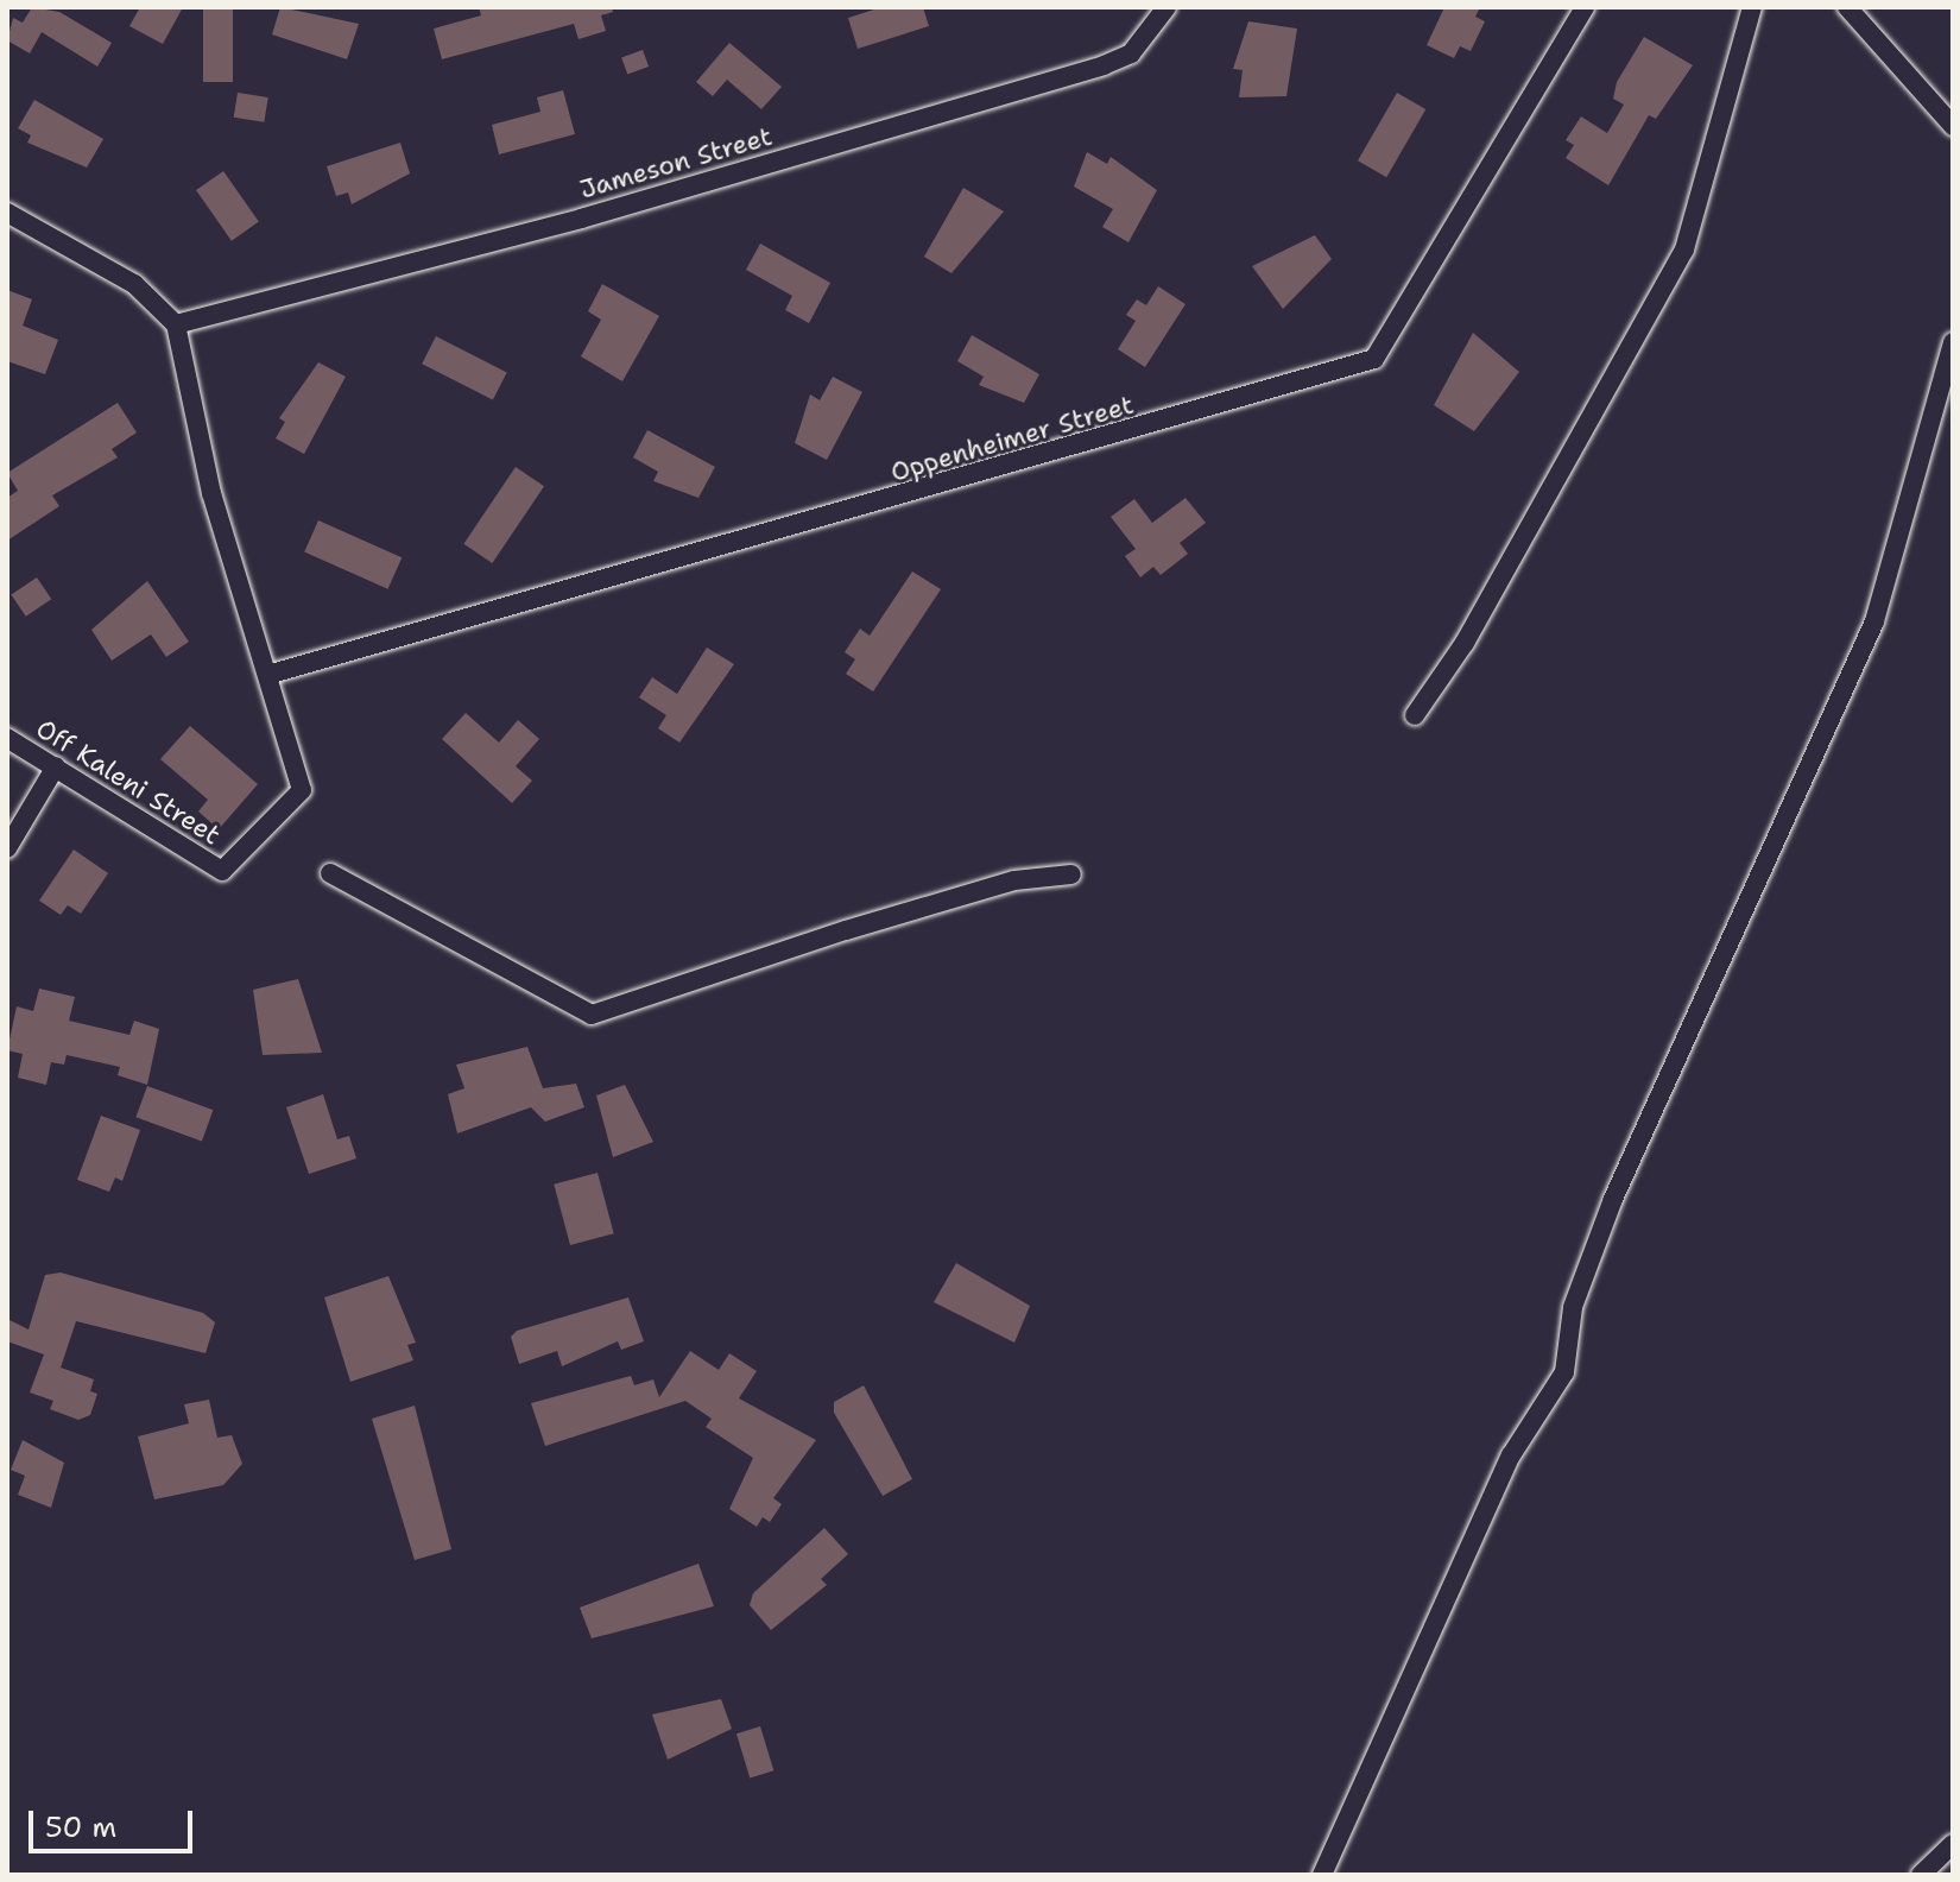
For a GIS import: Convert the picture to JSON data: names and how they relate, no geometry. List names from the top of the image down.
{
  "streets": {
    "street": ["Jameson Street", "Oppenheimer Street", "Off Kaleni Street"]
  },
  "crossings": [
    ["Oppenheimer Street", "Off Kaleni Street"]
  ],
  "scale_bar": "50 m"
}
